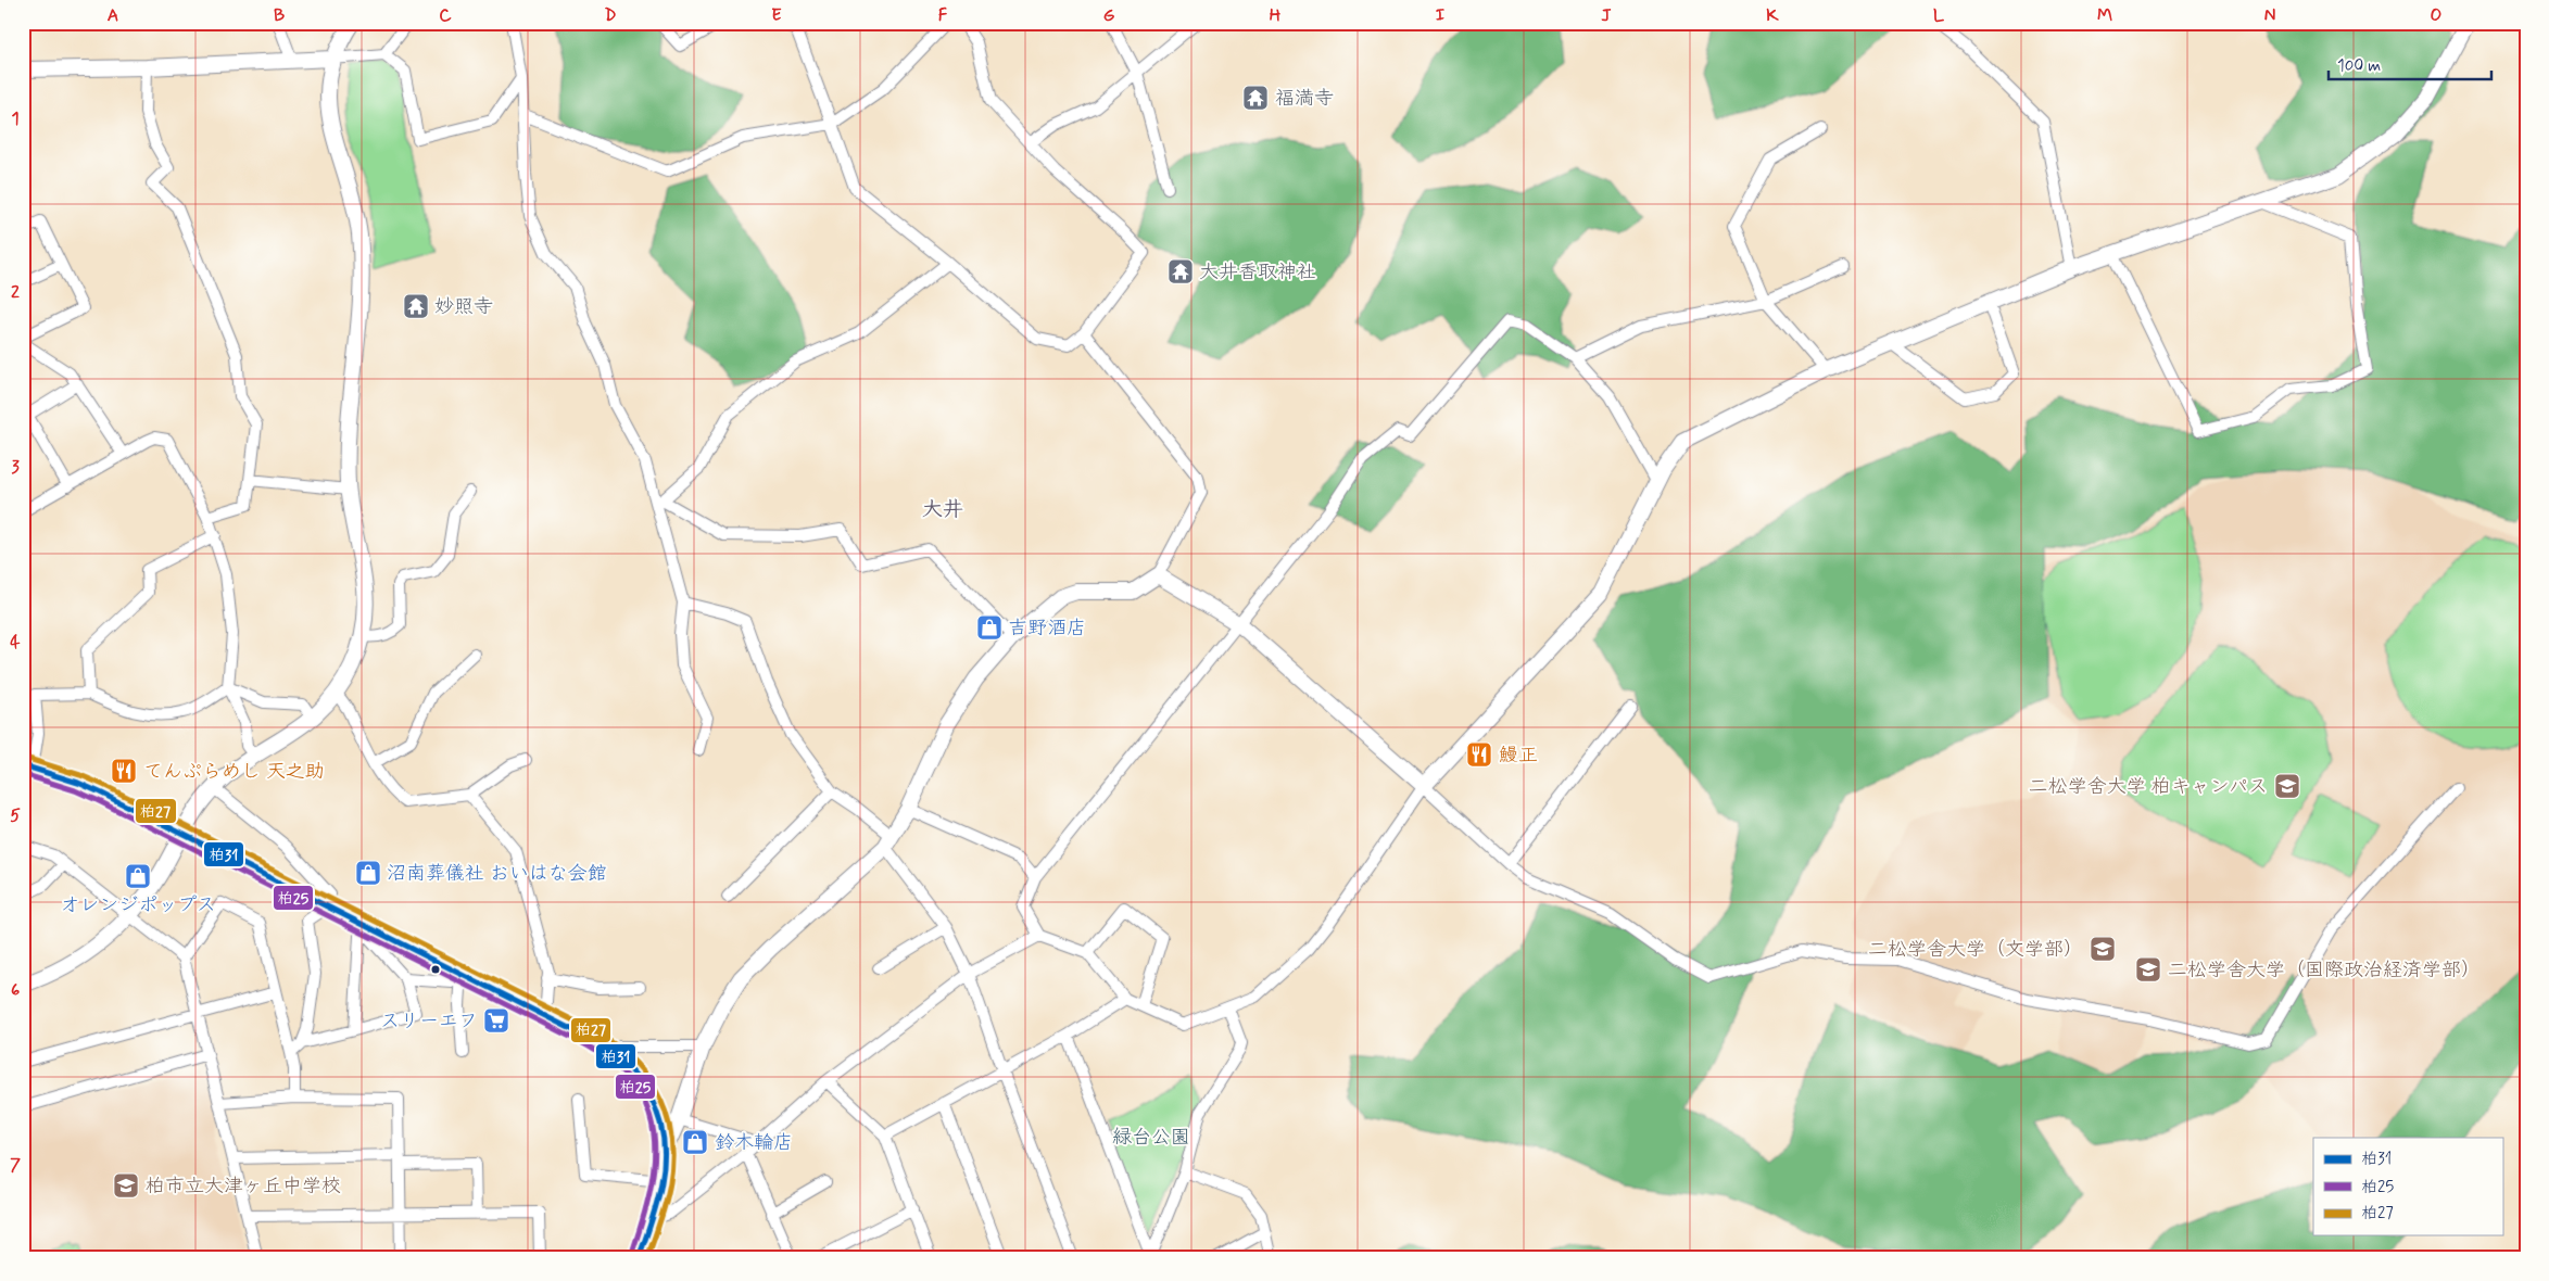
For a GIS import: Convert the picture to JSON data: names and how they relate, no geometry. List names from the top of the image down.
{
  "districts": ["大井"],
  "parks": ["緑台公園"],
  "places": {
    "temple": ["福満寺", "大井香取神社", "妙照寺"],
    "shop": [
      "吉野酒店",
      "沼南葬儀社 おいはな会館",
      "オレンジポップス",
      "鈴木輪店"
    ],
    "restaurant": ["鰻正", "てんぷらめし 天之助"],
    "school or university": [
      "二松学舍大学 柏キャンパス",
      "二松学舎大学（文学部）",
      "二松学舎大学（国際政治経済学部）",
      "柏市立大津ヶ丘中学校"
    ],
    "supermarket": ["スリーエフ"]
  },
  "lines": ["transit line 柏27", "transit line 柏31", "transit line 柏25"],
  "legend": ["柏31", "柏25", "柏27"],
  "scale_bar": "100 m",
  "grid": {
    "columns": [
      "A",
      "B",
      "C",
      "D",
      "E",
      "F",
      "G",
      "H",
      "I",
      "J",
      "K",
      "L",
      "M",
      "N",
      "O"
    ],
    "rows": [
      "1",
      "2",
      "3",
      "4",
      "5",
      "6",
      "7"
    ]
  }
}
